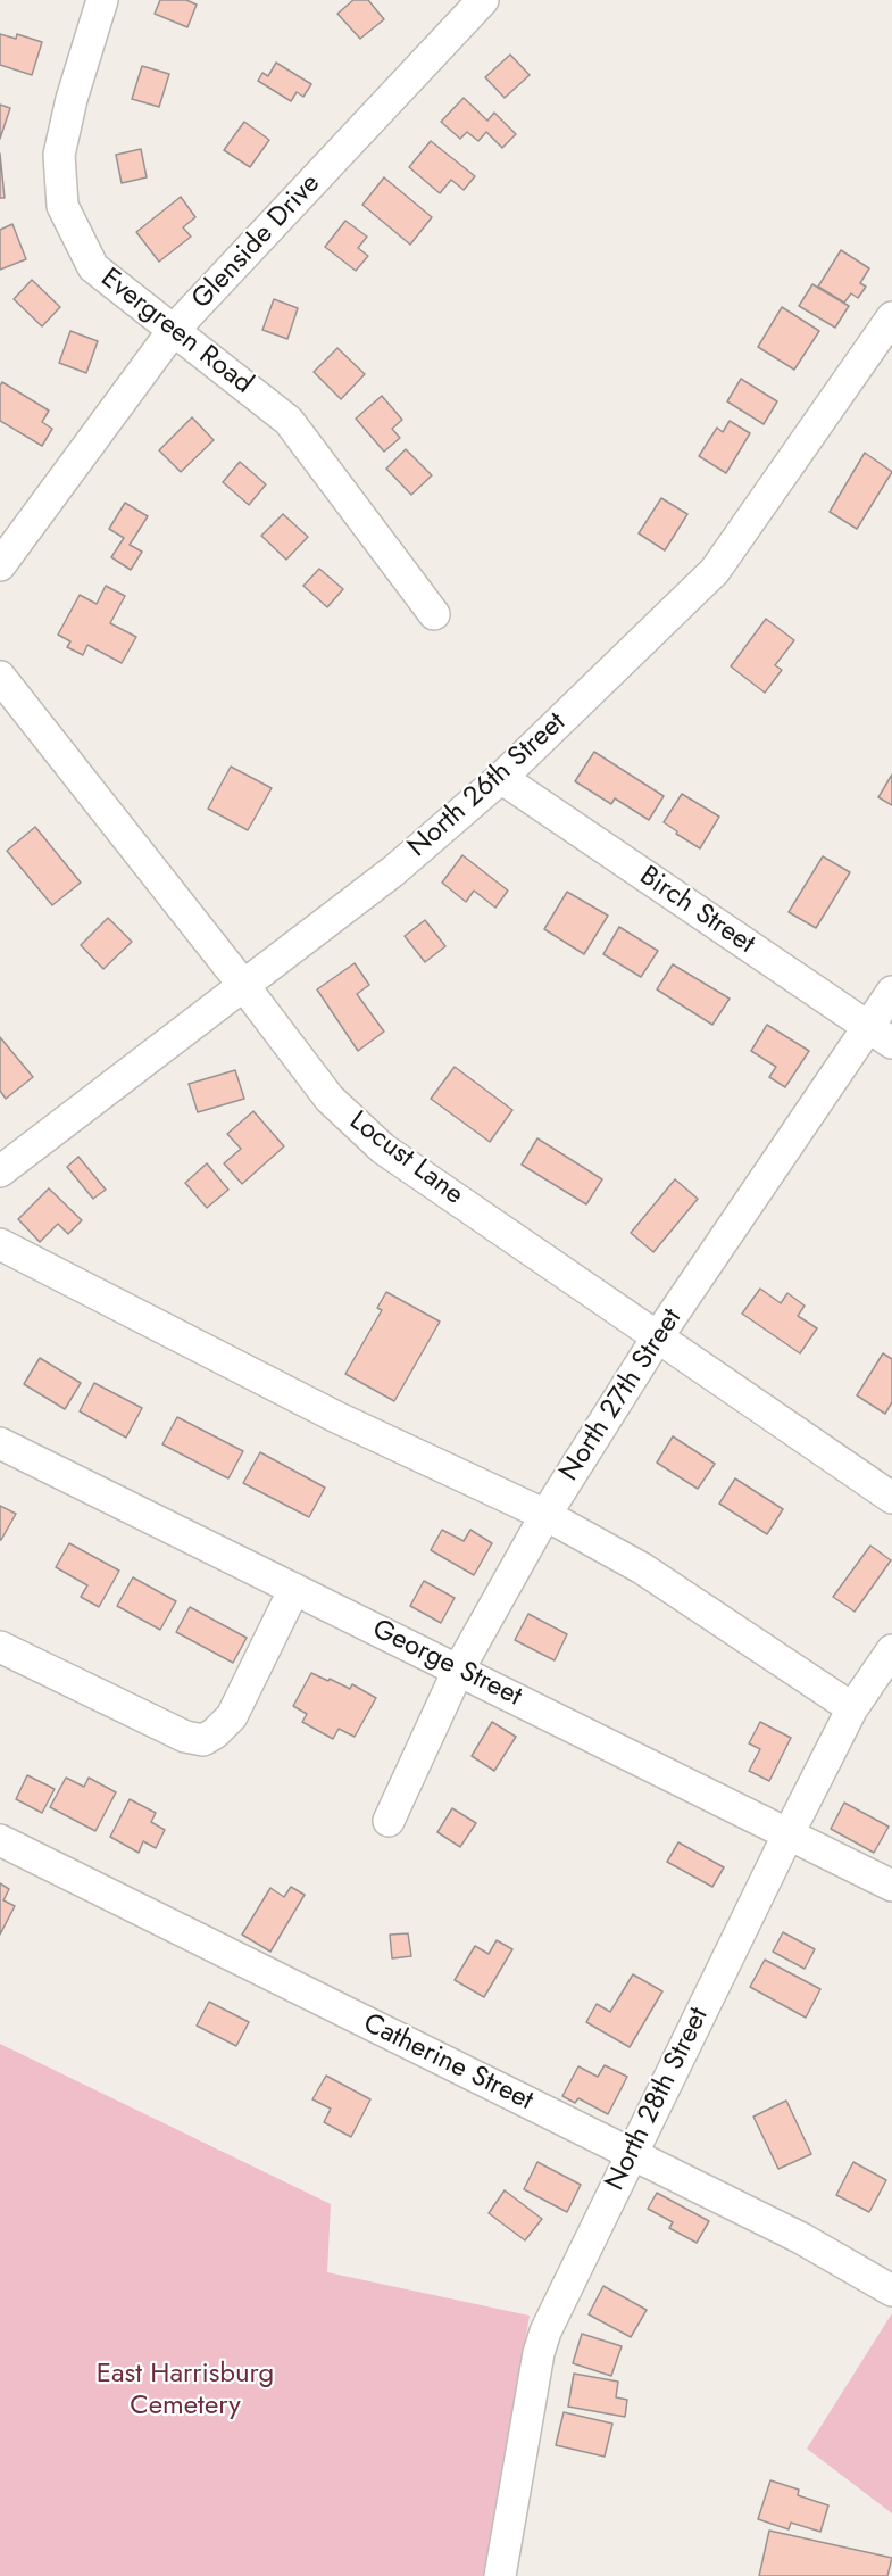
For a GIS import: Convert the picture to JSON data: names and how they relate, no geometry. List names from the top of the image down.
{
  "streets": {
    "street": [
      "Glenside Drive",
      "Evergreen Road",
      "North 26th Street",
      "Birch Street",
      "Locust Lane",
      "North 27th Street",
      "George Street",
      "Catherine Street",
      "North 28th Street"
    ]
  },
  "crossings": [
    ["Glenside Drive", "Evergreen Road"],
    ["North 26th Street", "Birch Street"],
    ["North 26th Street", "Locust Lane"],
    ["Birch Street", "North 27th Street"],
    ["Locust Lane", "North 27th Street"],
    ["North 27th Street", "George Street"],
    ["George Street", "North 28th Street"],
    ["Catherine Street", "North 28th Street"]
  ],
  "parks": ["East Harrisburg Cemetery"]
}
